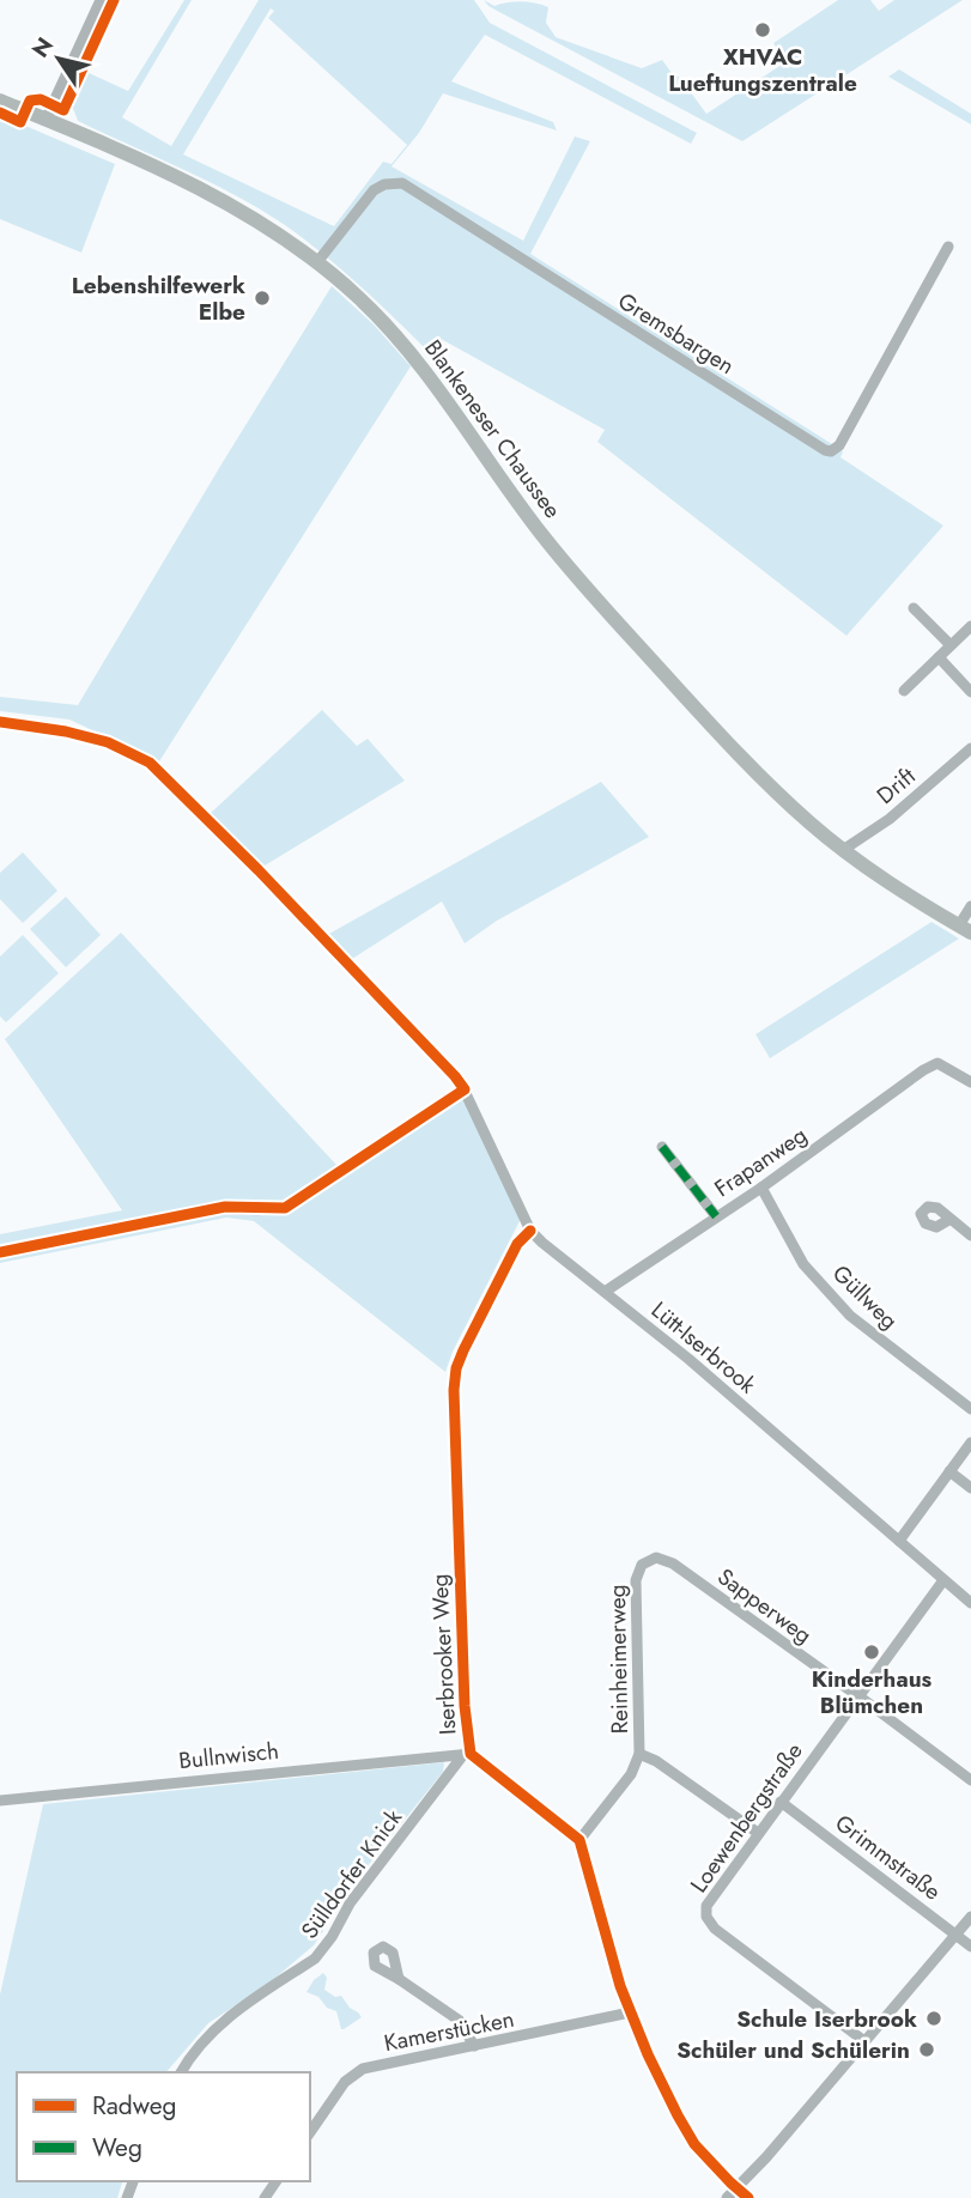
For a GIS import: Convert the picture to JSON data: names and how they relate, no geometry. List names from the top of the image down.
{
  "streets": {
    "main road": ["Blankeneser Chaussee"],
    "street": [
      "Gremsbargen",
      "Drift",
      "Frapanweg",
      "Güllweg",
      "Lütt-Iserbrook",
      "Sapperweg",
      "Iserbrooker Weg",
      "Reinheimerweg",
      "Bullnwisch",
      "Loewenbergstraße",
      "Grimmstraße",
      "Sülldorfer Knick",
      "Kamerstücken"
    ]
  },
  "crossings": [
    ["Gremsbargen", "Blankeneser Chaussee"],
    ["Blankeneser Chaussee", "Drift"],
    ["Frapanweg", "Güllweg"],
    ["Frapanweg", "Lütt-Iserbrook"],
    ["Lütt-Iserbrook", "Iserbrooker Weg"],
    ["Lütt-Iserbrook", "Loewenbergstraße"],
    ["Sapperweg", "Reinheimerweg"],
    ["Sapperweg", "Loewenbergstraße"],
    ["Iserbrooker Weg", "Reinheimerweg"],
    ["Iserbrooker Weg", "Bullnwisch"],
    ["Iserbrooker Weg", "Sülldorfer Knick"],
    ["Bullnwisch", "Sülldorfer Knick"],
    ["Loewenbergstraße", "Grimmstraße"]
  ],
  "places": [
    "XHVAC Lueftungszentrale",
    "Lebenshilfewerk Elbe",
    "Kinderhaus Blümchen",
    "Schule Iserbrook",
    "Schüler und Schülerin"
  ],
  "legend": ["Radweg", "Weg"],
  "north": "top left"
}
